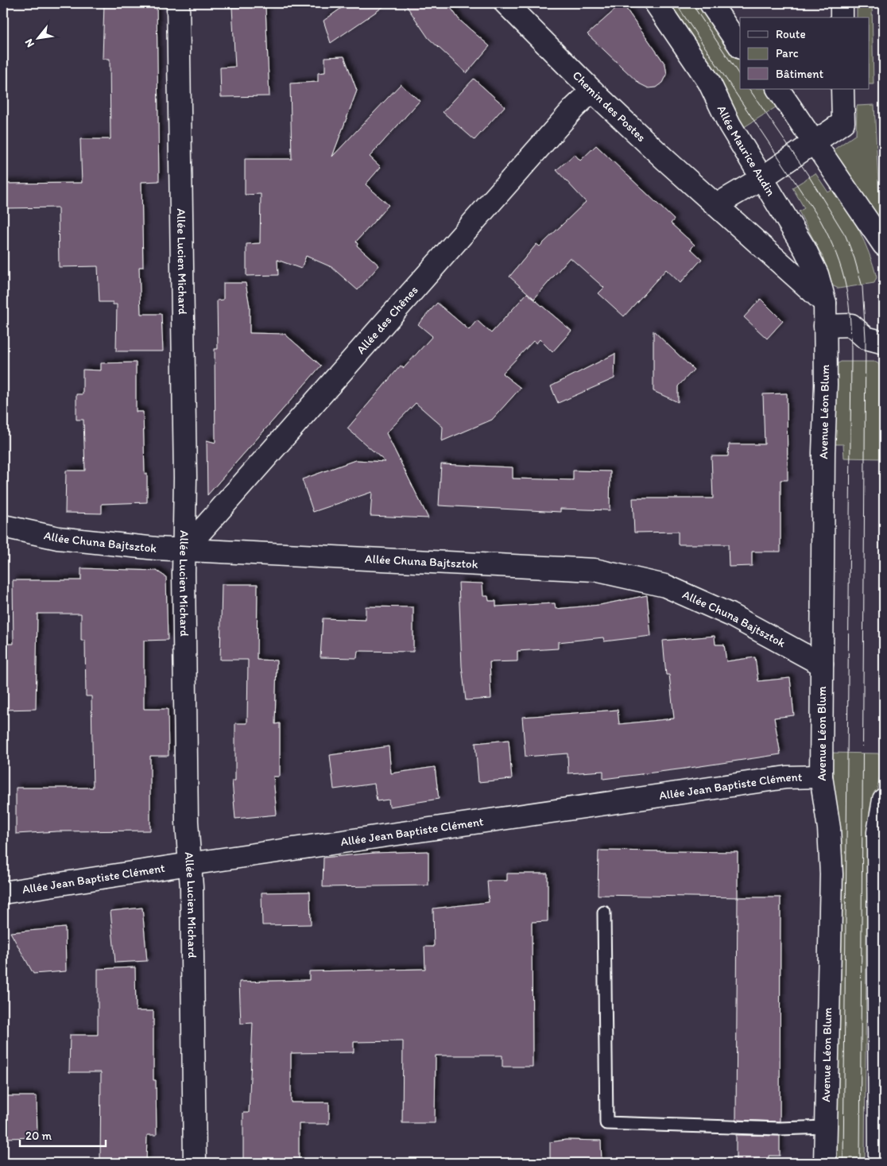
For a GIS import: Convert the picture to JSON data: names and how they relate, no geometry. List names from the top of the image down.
{
  "streets": {
    "street": [
      "Chemin des Postes",
      "Allée Maurice Audin",
      "Allée Lucien Michard",
      "Allée des Chênes",
      "Avenue Léon Blum",
      "Allée Chuna Bajtsztok",
      "Allée Jean Baptiste Clément"
    ]
  },
  "crossings": [
    ["Chemin des Postes", "Allée Maurice Audin"],
    ["Chemin des Postes", "Allée des Chênes"],
    ["Chemin des Postes", "Avenue Léon Blum"],
    ["Allée Maurice Audin", "Avenue Léon Blum"],
    ["Allée Lucien Michard", "Allée des Chênes"],
    ["Allée Lucien Michard", "Allée Chuna Bajtsztok"],
    ["Allée Lucien Michard", "Allée Jean Baptiste Clément"],
    ["Allée des Chênes", "Allée Chuna Bajtsztok"],
    ["Avenue Léon Blum", "Allée Chuna Bajtsztok"],
    ["Avenue Léon Blum", "Allée Jean Baptiste Clément"]
  ],
  "legend": ["Route", "Parc", "Bâtiment"],
  "scale_bar": "20 m",
  "north": "bottom left"
}
